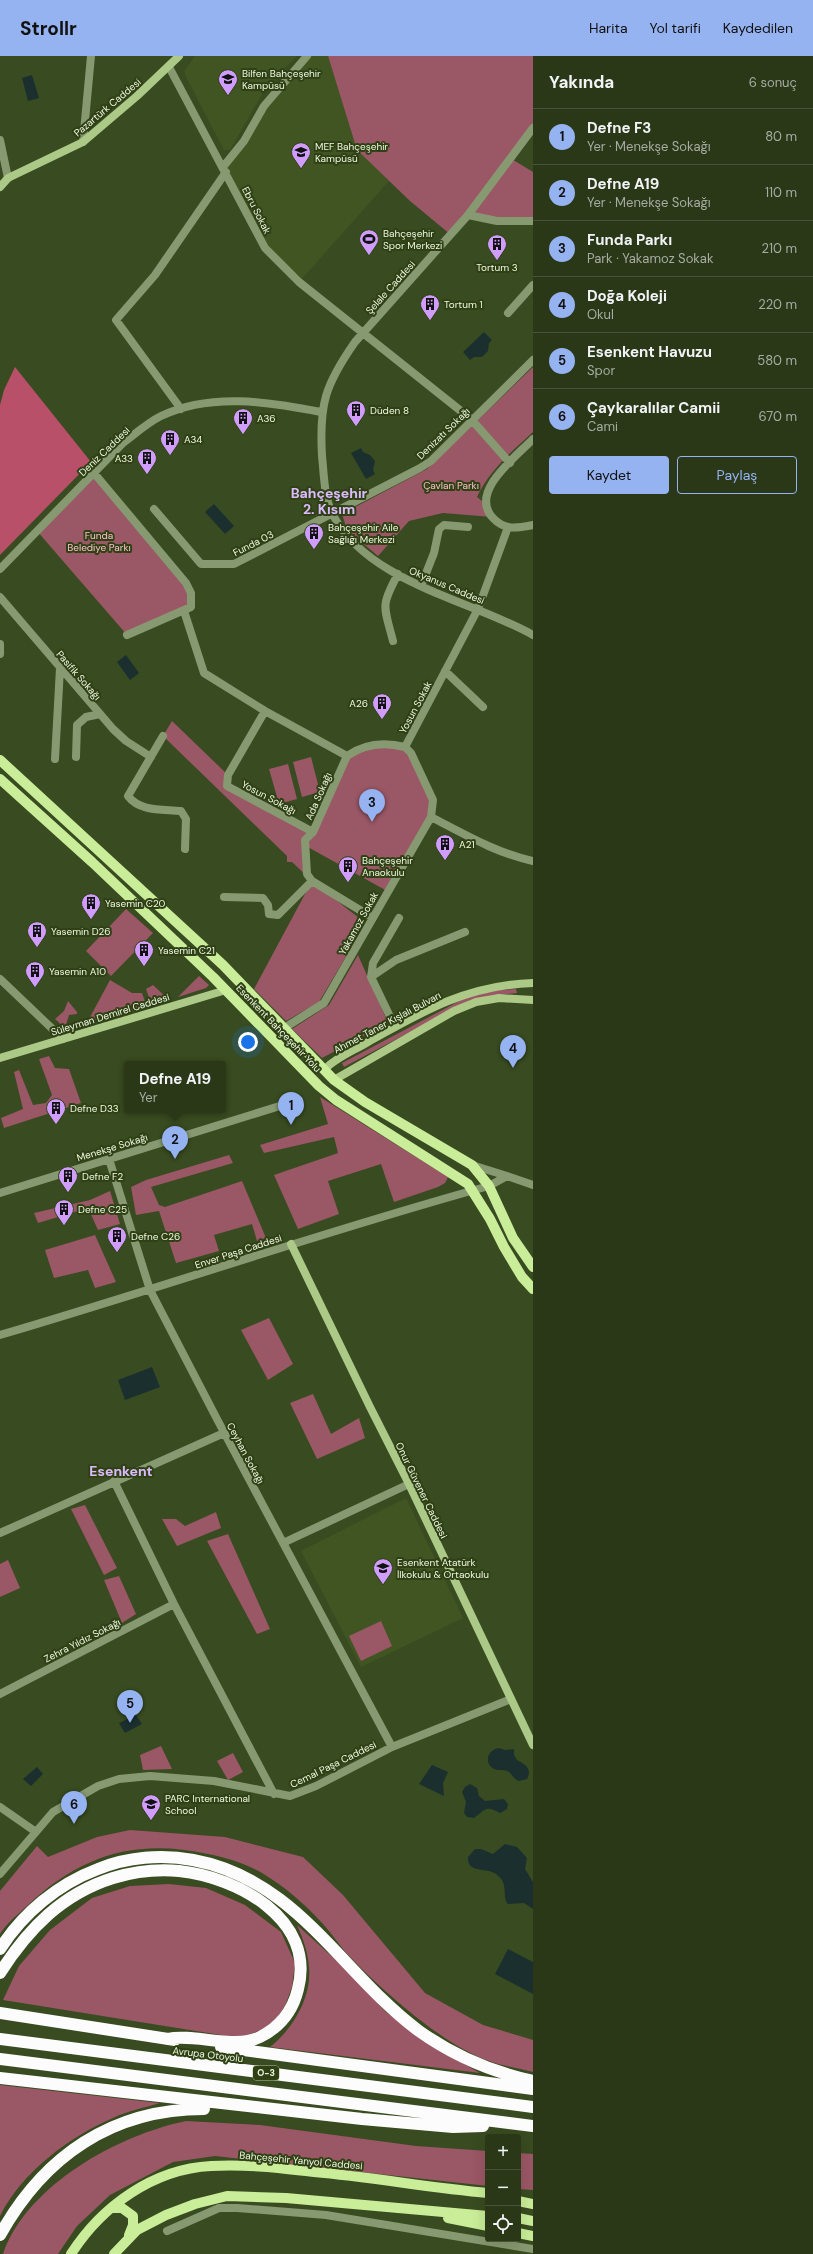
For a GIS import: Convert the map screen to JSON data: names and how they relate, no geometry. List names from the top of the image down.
{
  "streets": {
    "highway": ["Avrupa Otoyolu", "O-3"],
    "main road": ["Esenkent Bahçeşehir Yolu", "Bahçeşehir Yanyol Caddesi"],
    "street": [
      "Pazartürk Caddesi",
      "Ebru Sokak",
      "Şelale Caddesi",
      "Denizatı Sokağı",
      "Deniz Caddesi",
      "Funda 03",
      "Okyanus Caddesi",
      "Pasifik Sokağı",
      "Yosun Sokak",
      "Ada Sokağı",
      "Yosun Sokağı",
      "Yakamoz Sokak",
      "Süleyman Demirel Caddesi",
      "Ahmet Taner Kışlalı Bulvarı",
      "Menekşe Sokağı",
      "Enver Paşa Caddesi",
      "Ceyhan Sokağı",
      "Onur Güvener Caddesi",
      "Zehra Yıldız Sokağı",
      "Cemal Paşa Caddesi"
    ]
  },
  "crossings": [
    ["Pazartürk Caddesi", "Ebru Sokak"],
    ["Ebru Sokak", "Şelale Caddesi"],
    ["Ebru Sokak", "Denizatı Sokağı"],
    ["Şelale Caddesi", "Deniz Caddesi"],
    ["Şelale Caddesi", "Okyanus Caddesi"],
    ["Denizatı Sokağı", "Funda 03"],
    ["Denizatı Sokağı", "Okyanus Caddesi"],
    ["Deniz Caddesi", "Okyanus Caddesi"],
    ["Funda 03", "Okyanus Caddesi"],
    ["Okyanus Caddesi", "Yosun Sokak"],
    ["Yosun Sokak", "Yakamoz Sokak"],
    ["Ada Sokağı", "Yosun Sokağı"],
    ["Süleyman Demirel Caddesi", "Esenkent Bahçeşehir Yolu"],
    ["Ahmet Taner Kışlalı Bulvarı", "Esenkent Bahçeşehir Yolu"],
    ["Esenkent Bahçeşehir Yolu", "Enver Paşa Caddesi"],
    ["Menekşe Sokağı", "Ceyhan Sokağı"],
    ["Enver Paşa Caddesi", "Ceyhan Sokağı"],
    ["Enver Paşa Caddesi", "Onur Güvener Caddesi"],
    ["Ceyhan Sokağı", "Cemal Paşa Caddesi"],
    ["Onur Güvener Caddesi", "Cemal Paşa Caddesi"]
  ],
  "districts": ["Bahçeşehir 2. Kısım", "Esenkent"],
  "parks": ["Çavlan Parkı", "Funda Belediye Parkı"],
  "places": {
    "school or university": [
      "Bilfen Bahçeşehir Kampüsü",
      "MEF Bahçeşehir Kampüsü",
      "Esenkent Atatürk İlkokulu & Ortaokulu",
      "PARC International School"
    ],
    "sports": ["Bahçeşehir Spor Merkezi"],
    "building": [
      "Tortum 3",
      "Tortum 1",
      "Düden 8",
      "A36",
      "A34",
      "A33",
      "Bahçeşehir Aile Sağlığı Merkezi",
      "A26",
      "A21",
      "Bahçeşehir Anaokulu",
      "Yasemin C20",
      "Yasemin D26",
      "Yasemin C21",
      "Yasemin A10",
      "Defne D33",
      "Defne F2",
      "Defne C25",
      "Defne C26"
    ]
  },
  "page": {
    "header": "Strollr",
    "nav": ["Harita", "Yol tarifi", "Kaydedilen"],
    "heading": ["Yakında", "6 sonuç"],
    "list": [
      {
        "mark": "1",
        "name": "Defne F3",
        "note": "Yer · Menekşe Sokağı",
        "value": "80 m"
      },
      {
        "mark": "2",
        "name": "Defne A19",
        "note": "Yer · Menekşe Sokağı",
        "value": "110 m"
      },
      {
        "mark": "3",
        "name": "Funda Parkı",
        "note": "Park · Yakamoz Sokak",
        "value": "210 m"
      },
      {
        "mark": "4",
        "name": "Doğa Koleji",
        "note": "Okul",
        "value": "220 m"
      },
      {
        "mark": "5",
        "name": "Esenkent Havuzu",
        "note": "Spor",
        "value": "580 m"
      },
      {
        "mark": "6",
        "name": "Çaykaralılar Camii",
        "note": "Cami",
        "value": "670 m"
      }
    ],
    "buttons": ["Kaydet", "Paylaş"],
    "pins": [
      "3",
      "4",
      "1",
      "2",
      "5",
      "6"
    ],
    "popup": ["Defne A19", "Yer"],
    "map_buttons": ["+", "−"]
  }
}
